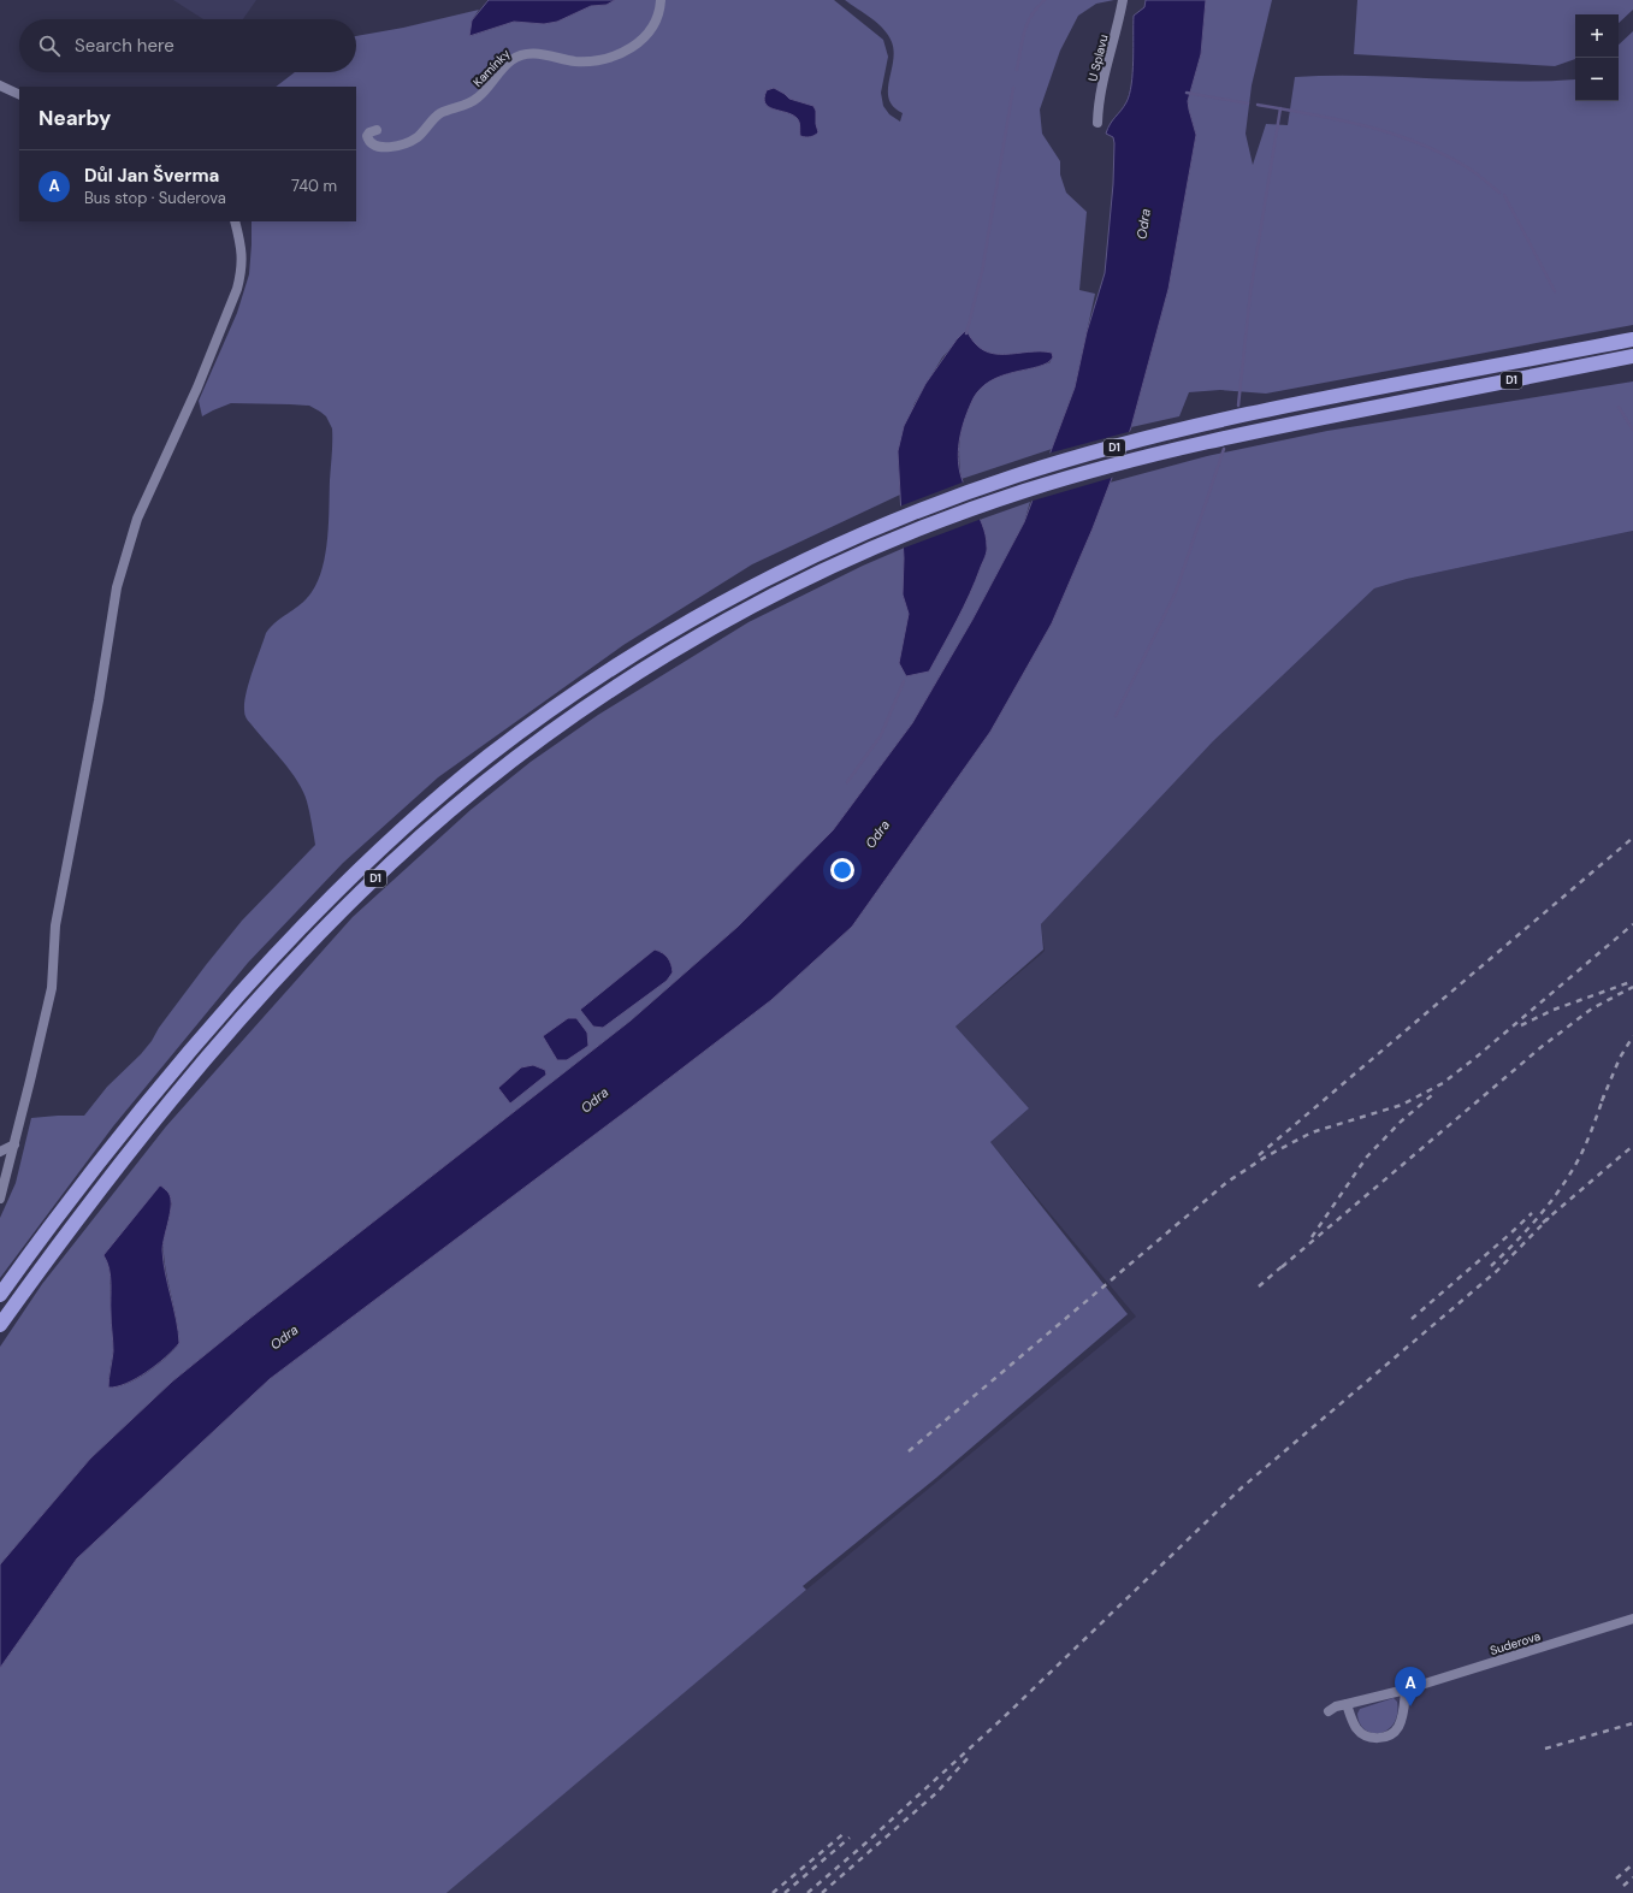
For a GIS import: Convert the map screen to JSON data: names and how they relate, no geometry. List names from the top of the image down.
{
  "streets": {
    "highway": ["D1"],
    "street": ["U Splavu", "Kamínky", "Suderova"]
  },
  "water": ["Odra"],
  "page": {
    "map_buttons": ["+", "−"],
    "search": "Search here",
    "heading": "Nearby",
    "list": [
      {
        "mark": "A",
        "name": "Důl Jan Šverma",
        "note": "Bus stop · Suderova",
        "value": "740 m"
      }
    ],
    "pins": "A"
  }
}
